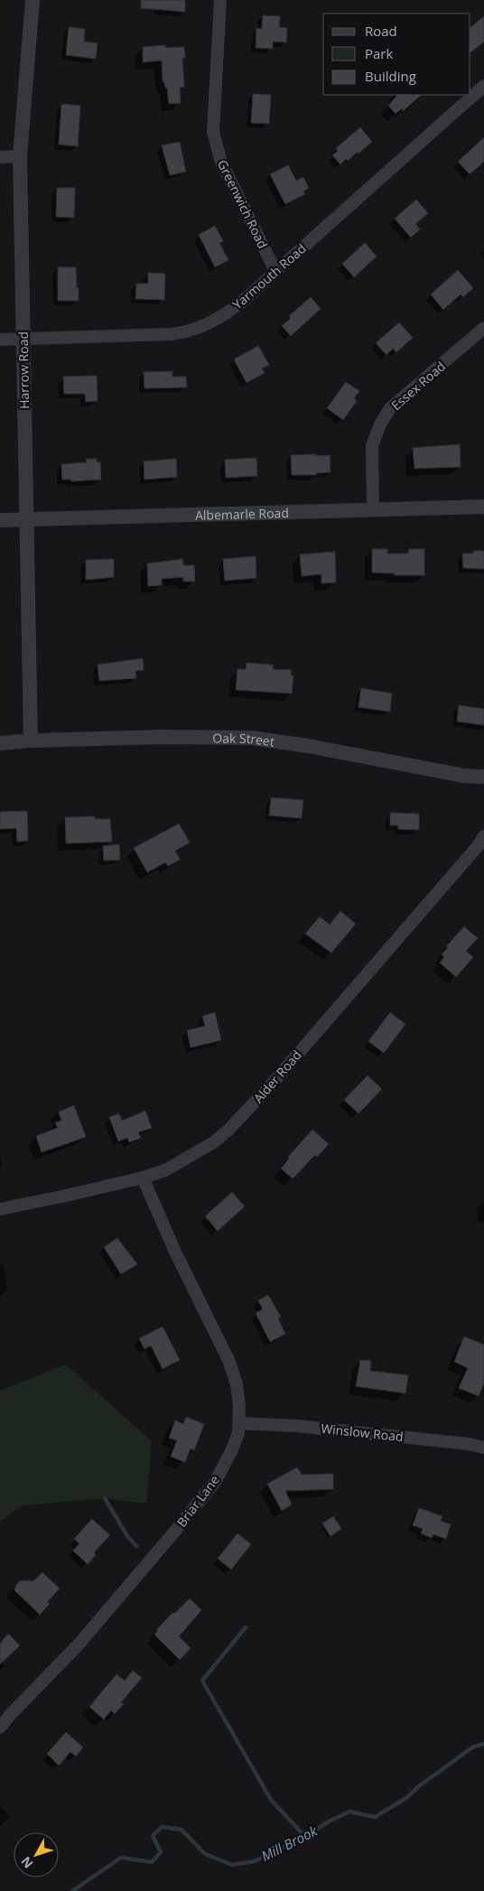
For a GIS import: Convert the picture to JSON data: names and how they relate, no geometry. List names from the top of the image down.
{
  "streets": {
    "street": [
      "Greenwich Road",
      "Yarmouth Road",
      "Harrow Road",
      "Essex Road",
      "Albemarle Road",
      "Oak Street",
      "Alder Road",
      "Winslow Road",
      "Briar Lane"
    ]
  },
  "crossings": [
    ["Greenwich Road", "Yarmouth Road"],
    ["Yarmouth Road", "Harrow Road"],
    ["Harrow Road", "Albemarle Road"],
    ["Harrow Road", "Oak Street"],
    ["Essex Road", "Albemarle Road"],
    ["Alder Road", "Briar Lane"],
    ["Winslow Road", "Briar Lane"]
  ],
  "water": ["Mill Brook"],
  "legend": ["Road", "Park", "Building"],
  "north": "bottom left"
}
